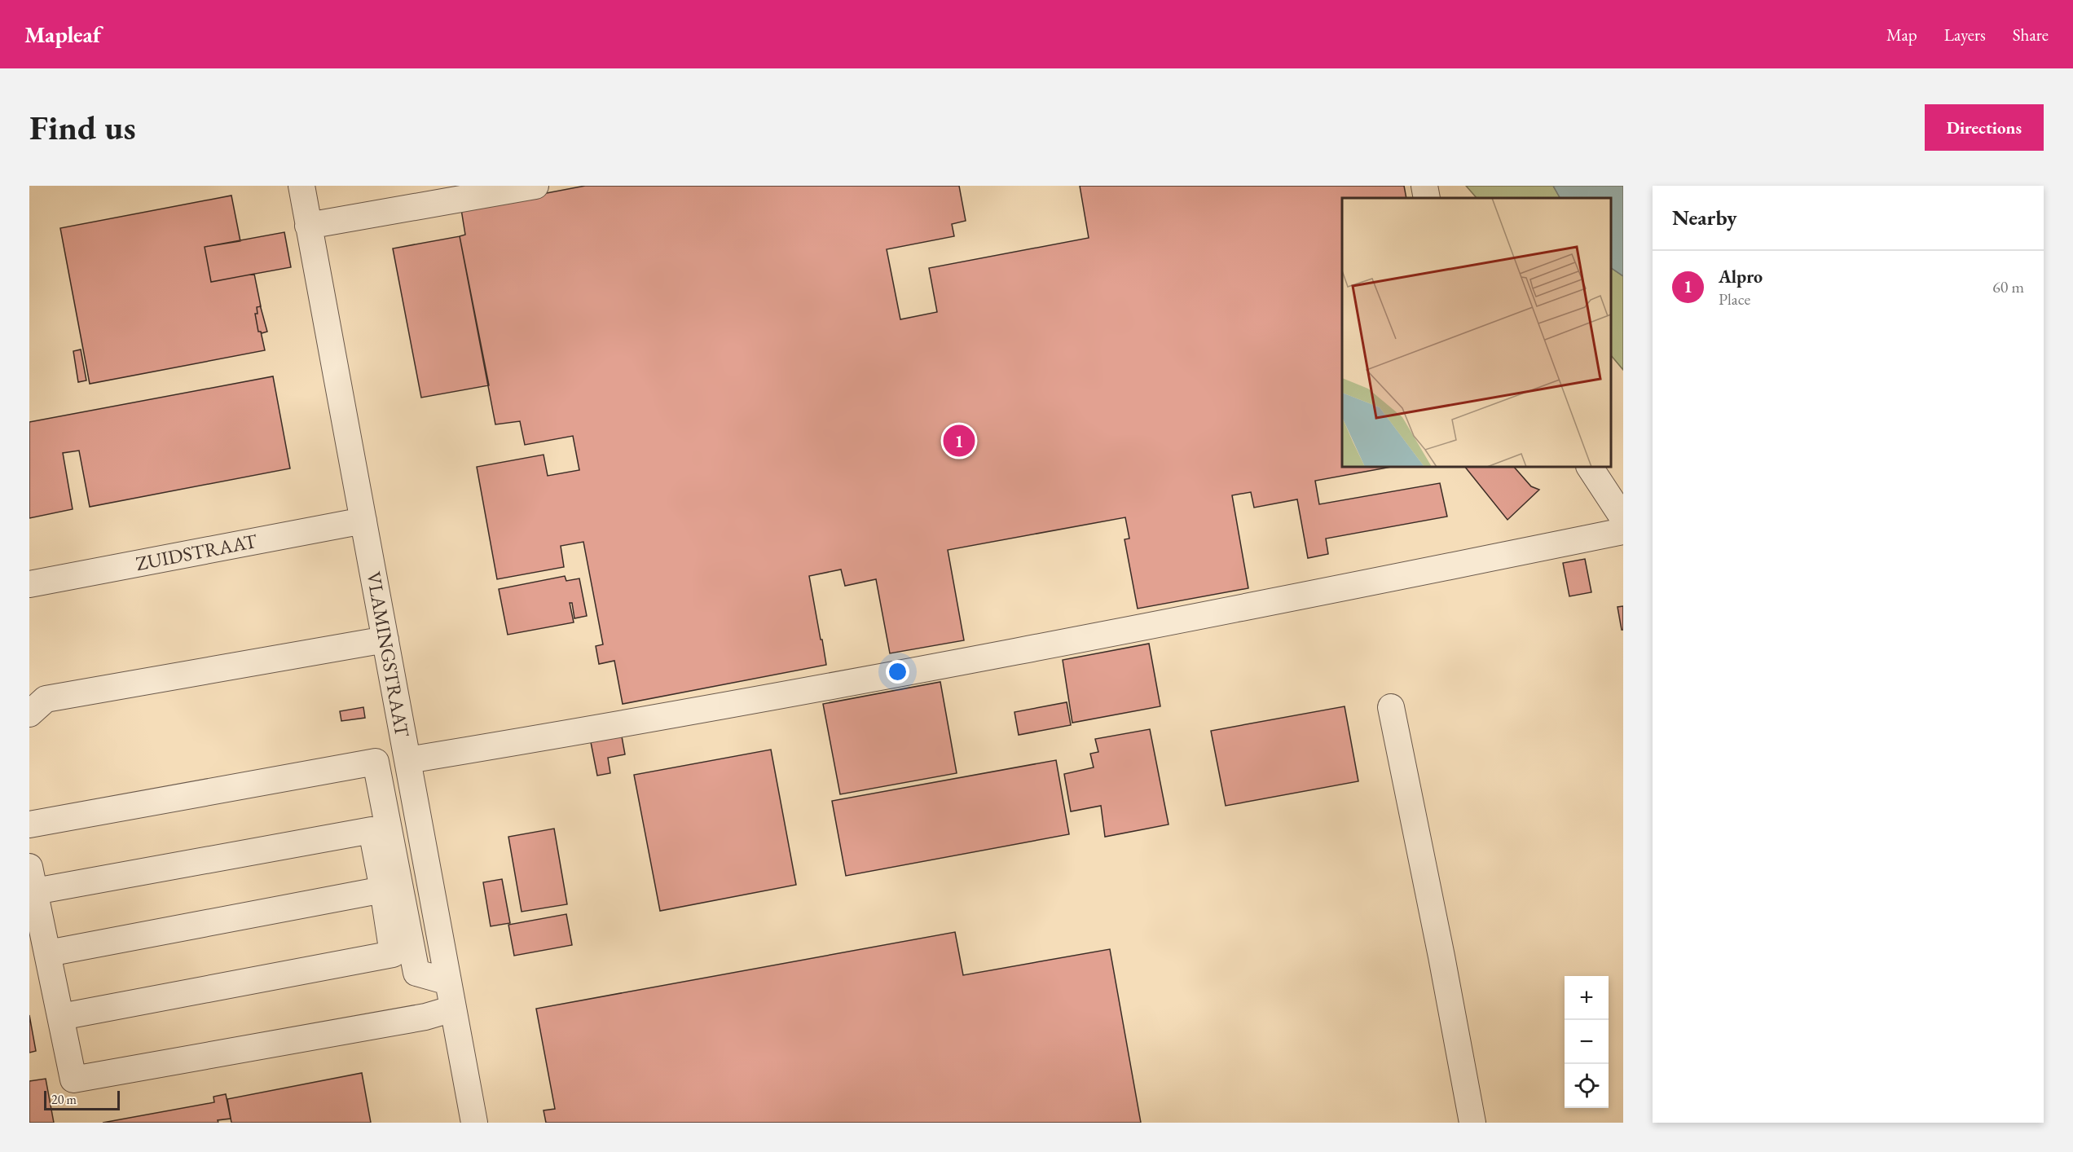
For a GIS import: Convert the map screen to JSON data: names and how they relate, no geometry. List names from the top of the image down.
{
  "streets": {
    "street": ["ZUIDSTRAAT", "VLAMINGSTRAAT"]
  },
  "crossings": [
    ["ZUIDSTRAAT", "VLAMINGSTRAAT"]
  ],
  "scale_bar": "20 m",
  "page": {
    "header": "Mapleaf",
    "nav": ["Map", "Layers", "Share"],
    "buttons": "Directions",
    "title": "Find us",
    "heading": "Nearby",
    "list": [
      {
        "mark": "1",
        "name": "Alpro",
        "note": "Place",
        "value": "60 m"
      }
    ],
    "pins": "1",
    "map_buttons": ["+", "−"],
    "scale": "20 m"
  }
}
